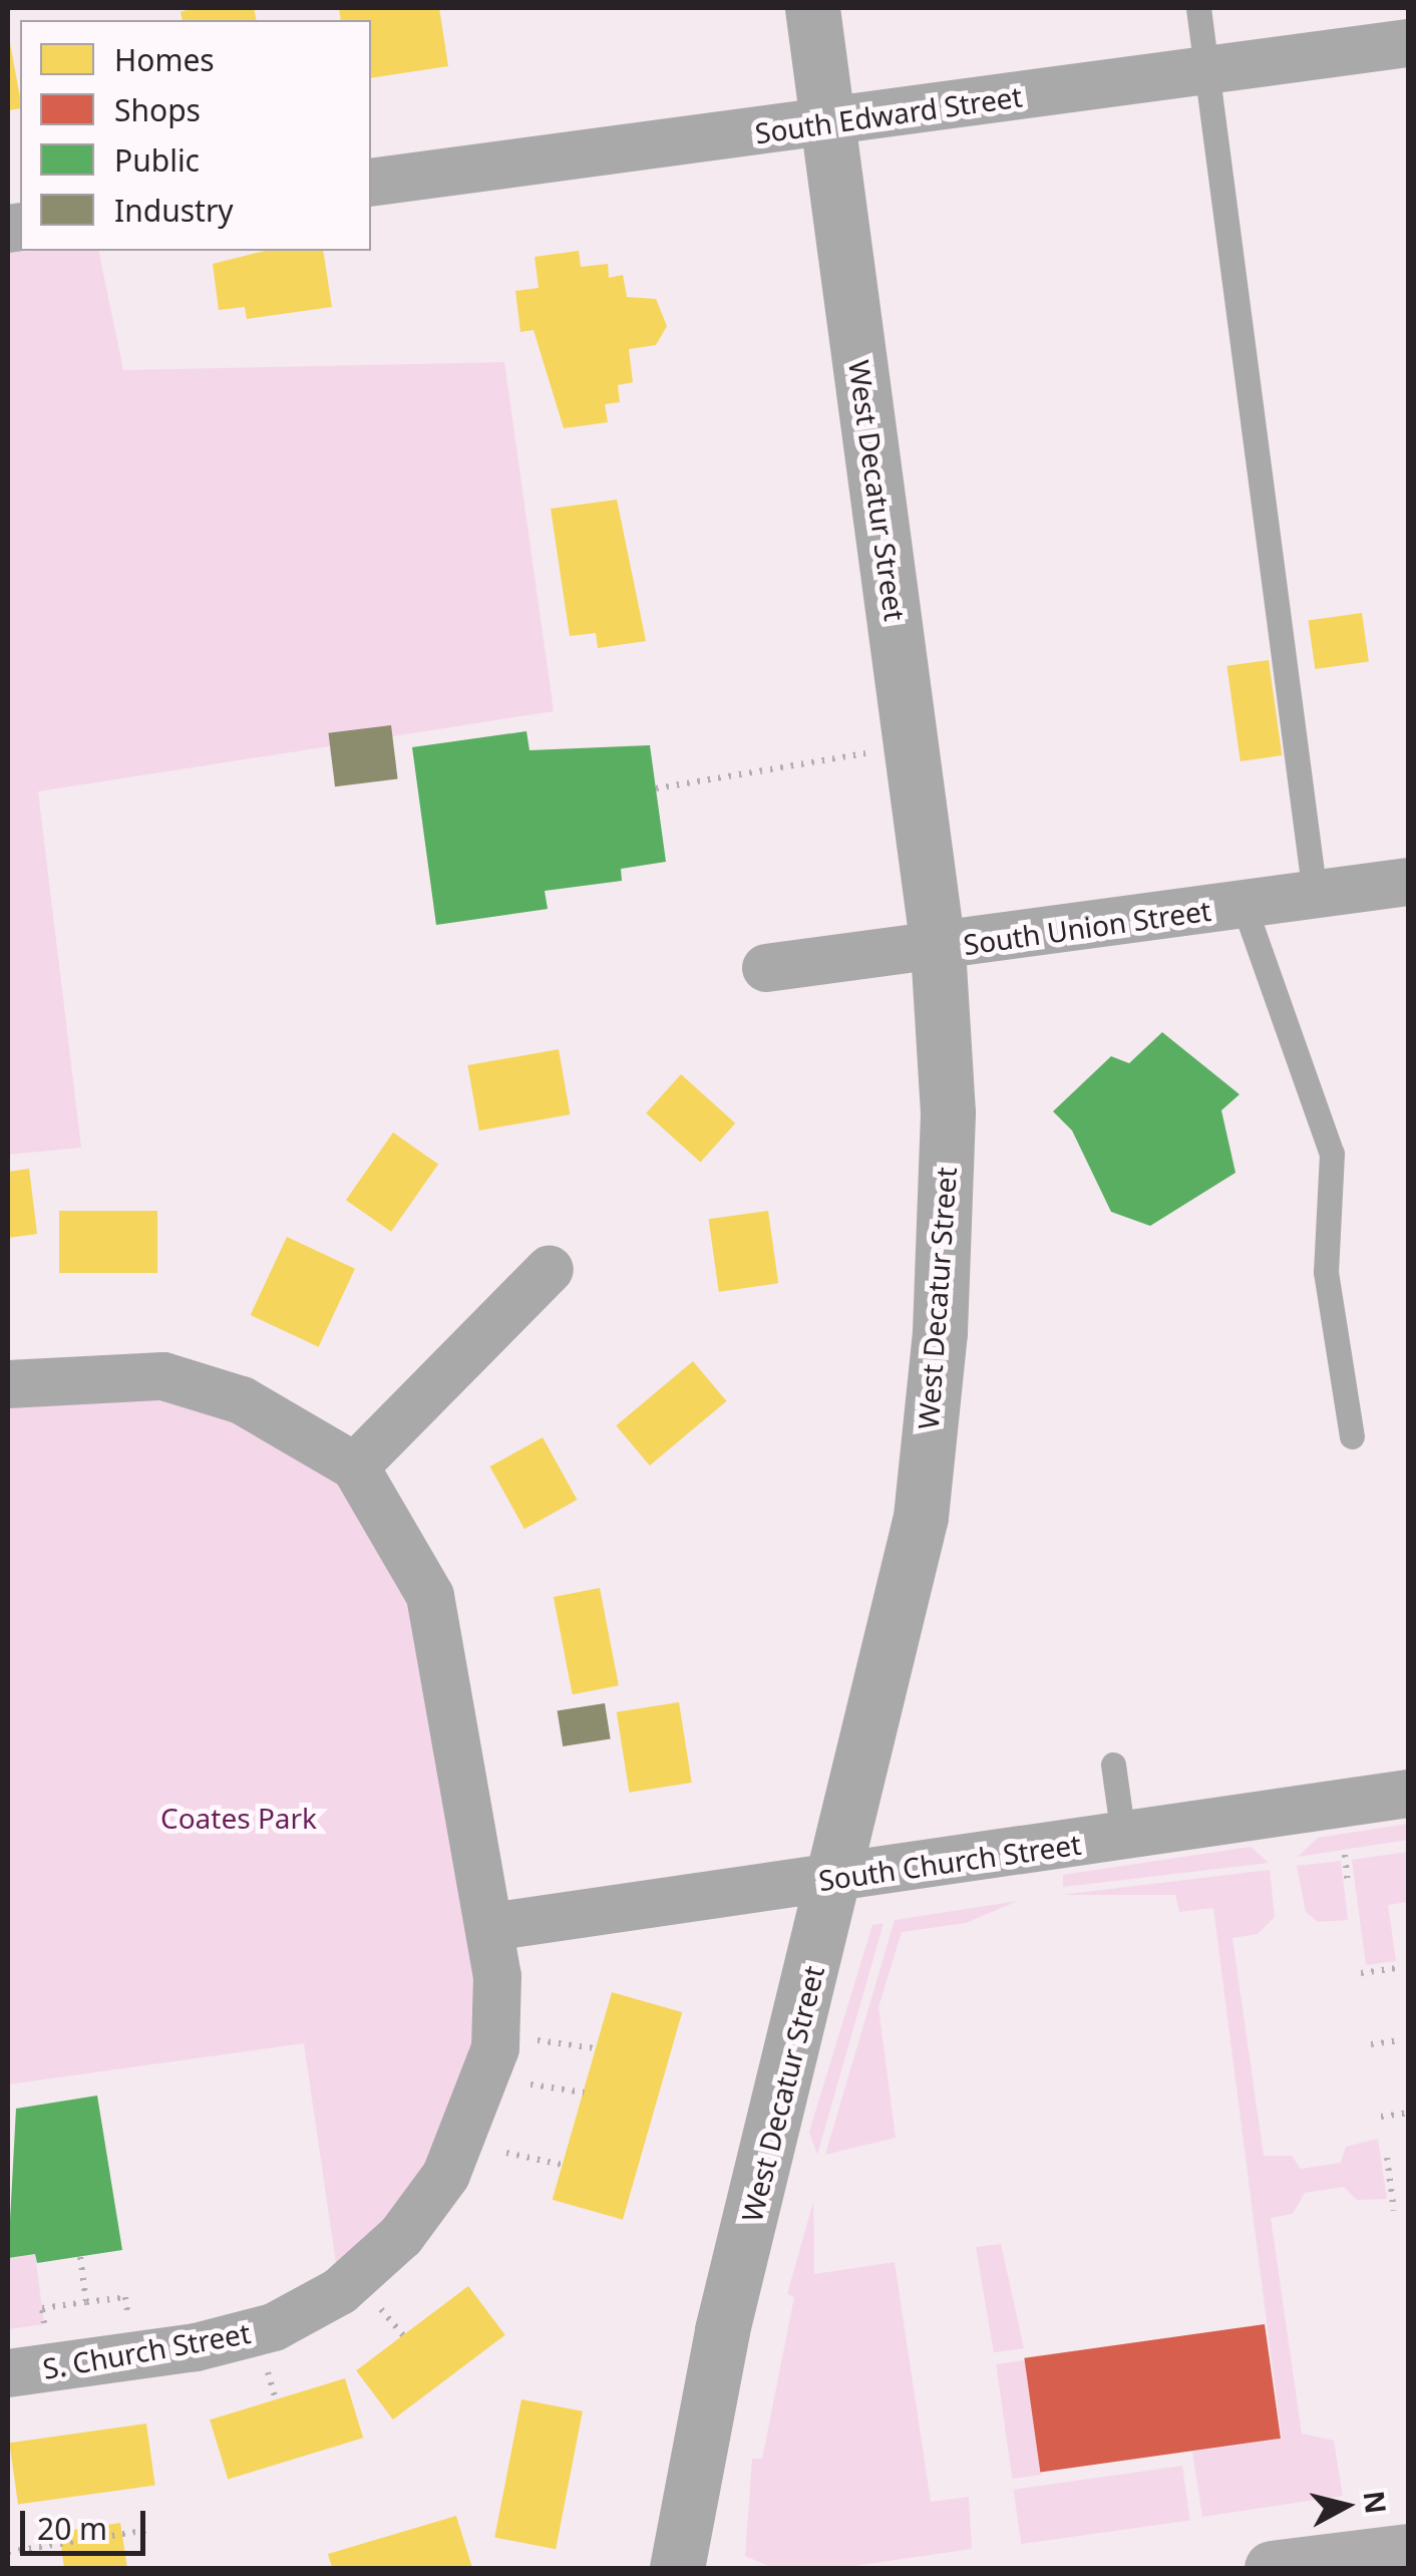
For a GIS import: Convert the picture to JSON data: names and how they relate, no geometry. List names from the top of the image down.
{
  "streets": {
    "street": [
      "South Edward Street",
      "West Decatur Street",
      "South Union Street",
      "South Church Street",
      "S. Church Street"
    ]
  },
  "crossings": [
    ["South Edward Street", "West Decatur Street"],
    ["West Decatur Street", "South Union Street"],
    ["West Decatur Street", "South Church Street"],
    ["South Church Street", "S. Church Street"]
  ],
  "parks": ["Coates Park"],
  "legend": [
    "Homes",
    "Shops",
    "Public",
    "Industry"
  ],
  "scale_bar": "20 m",
  "north": "right"
}
